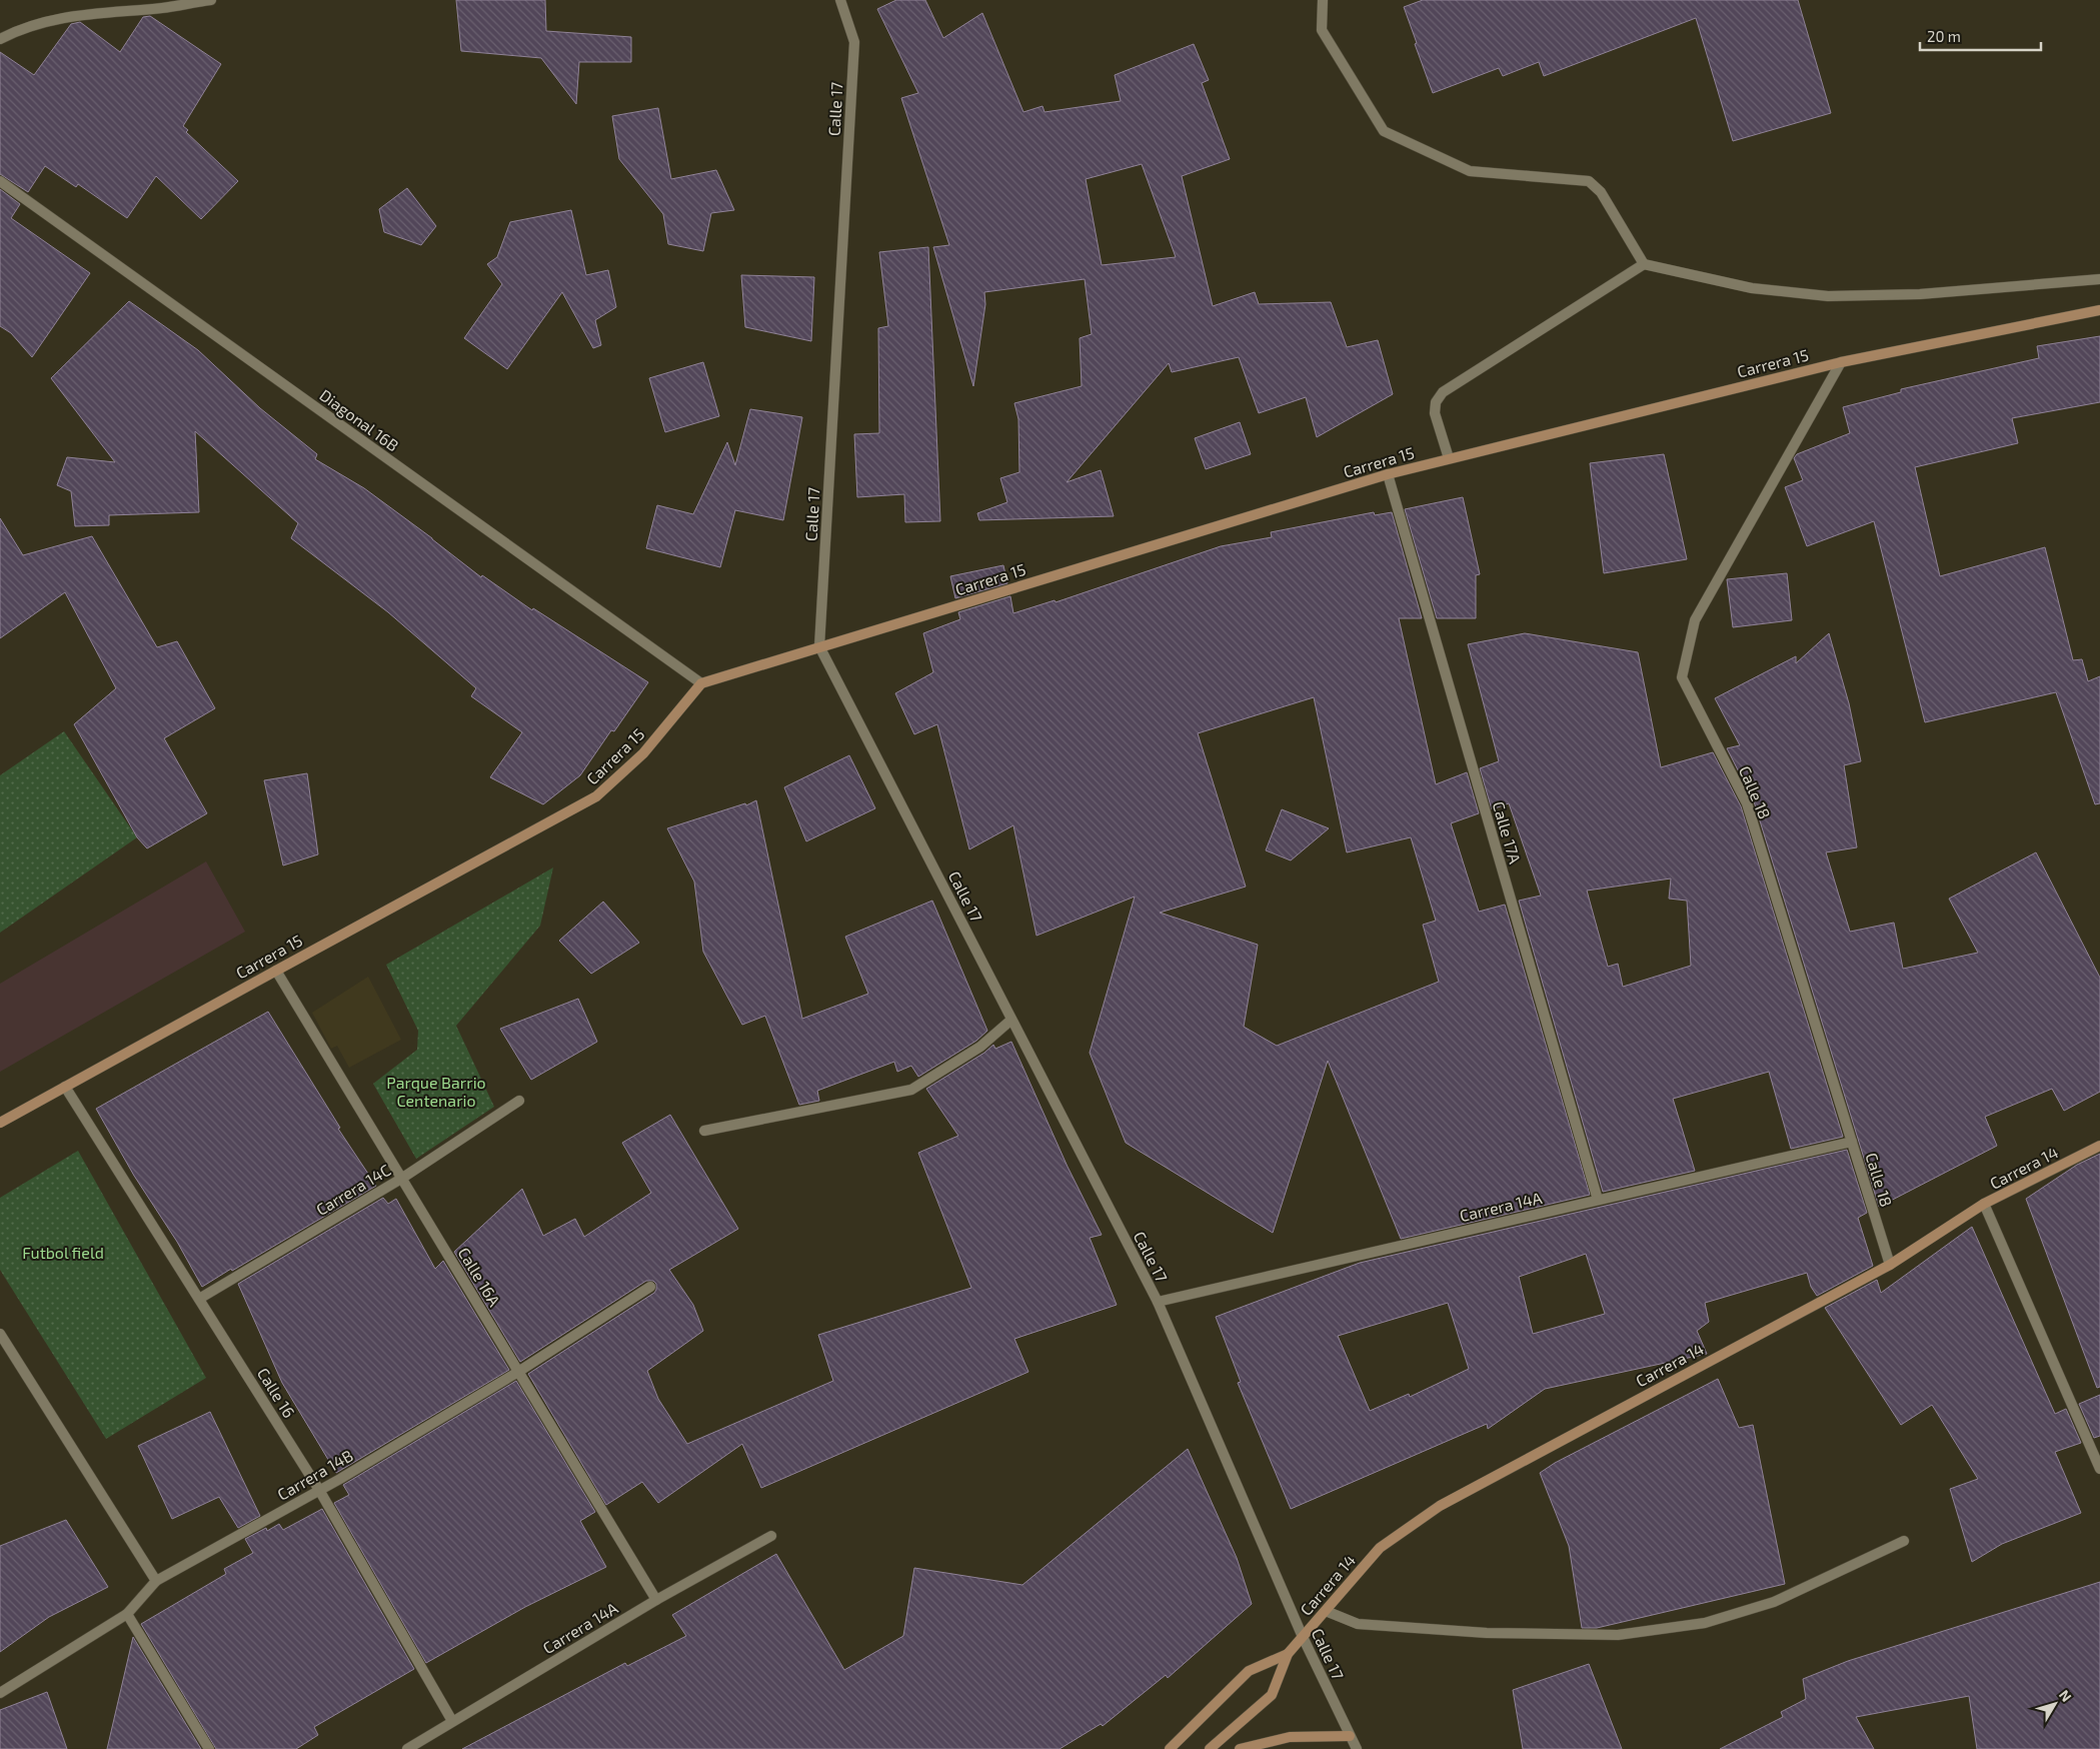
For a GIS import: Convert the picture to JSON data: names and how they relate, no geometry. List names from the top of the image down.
{
  "streets": {
    "street": [
      "Calle 17",
      "Carrera 15",
      "Diagonal 16B",
      "Calle 18",
      "Calle 17A",
      "Carrera 14",
      "Carrera 14C",
      "Carrera 14A",
      "Calle 16A",
      "Calle 16",
      "Carrera 14B"
    ]
  },
  "crossings": [
    ["Calle 17", "Carrera 15"],
    ["Calle 17", "Carrera 14"],
    ["Calle 17", "Carrera 14A"],
    ["Carrera 15", "Diagonal 16B"],
    ["Carrera 15", "Calle 18"],
    ["Carrera 15", "Calle 17A"],
    ["Carrera 15", "Calle 16A"],
    ["Carrera 15", "Calle 16"],
    ["Calle 18", "Carrera 14"],
    ["Calle 18", "Carrera 14A"],
    ["Calle 17A", "Carrera 14A"],
    ["Carrera 14C", "Calle 16A"],
    ["Carrera 14C", "Calle 16"],
    ["Carrera 14A", "Calle 16A"],
    ["Carrera 14A", "Calle 16"],
    ["Calle 16A", "Carrera 14B"],
    ["Calle 16", "Carrera 14B"]
  ],
  "parks": ["Parque Barrio Centenario", "Futbol field"],
  "scale_bar": "20 m",
  "north": "top right"
}
